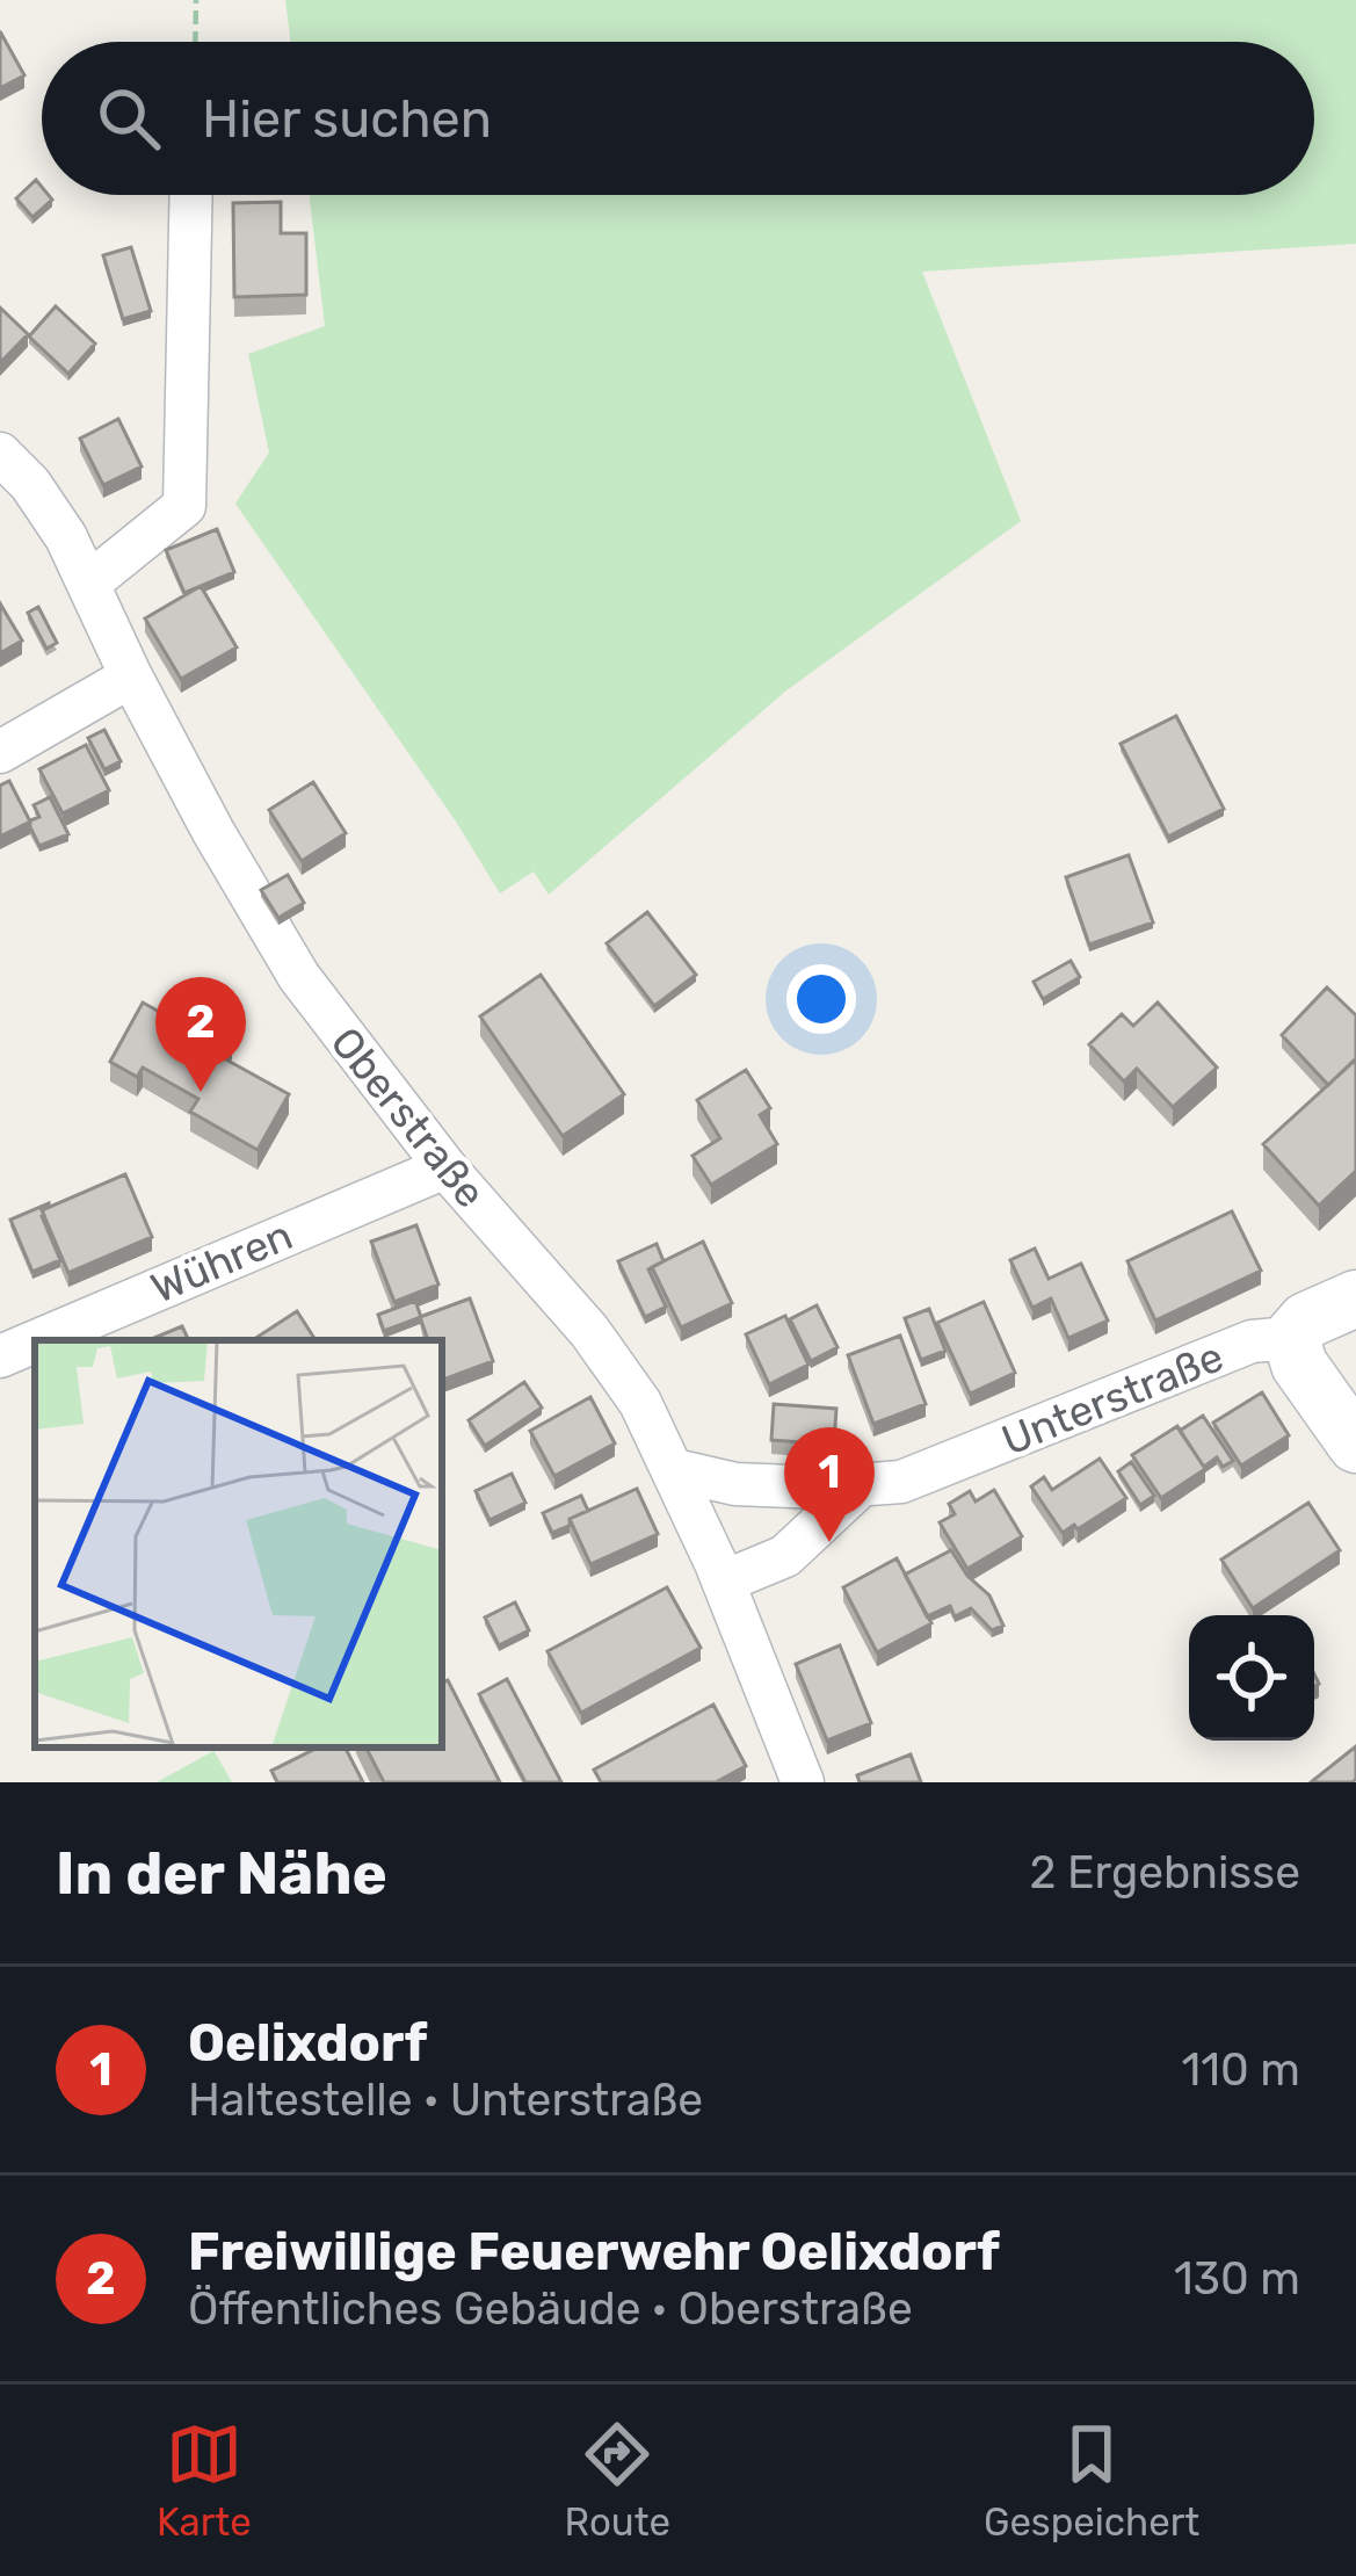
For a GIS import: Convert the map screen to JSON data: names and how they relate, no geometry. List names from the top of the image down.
{
  "streets": {
    "street": ["Oberstraße", "Wühren", "Unterstraße"]
  },
  "crossings": [
    ["Oberstraße", "Wühren"],
    ["Oberstraße", "Unterstraße"]
  ],
  "page": {
    "search": "Hier suchen",
    "pins": ["2", "1"],
    "heading": ["In der Nähe", "2 Ergebnisse"],
    "list": [
      {
        "mark": "1",
        "name": "Oelixdorf",
        "note": "Haltestelle · Unterstraße",
        "value": "110 m"
      },
      {
        "mark": "2",
        "name": "Freiwillige Feuerwehr Oelixdorf",
        "note": "Öffentliches Gebäude · Oberstraße",
        "value": "130 m"
      }
    ],
    "nav": ["Karte", "Route", "Gespeichert"]
  }
}
